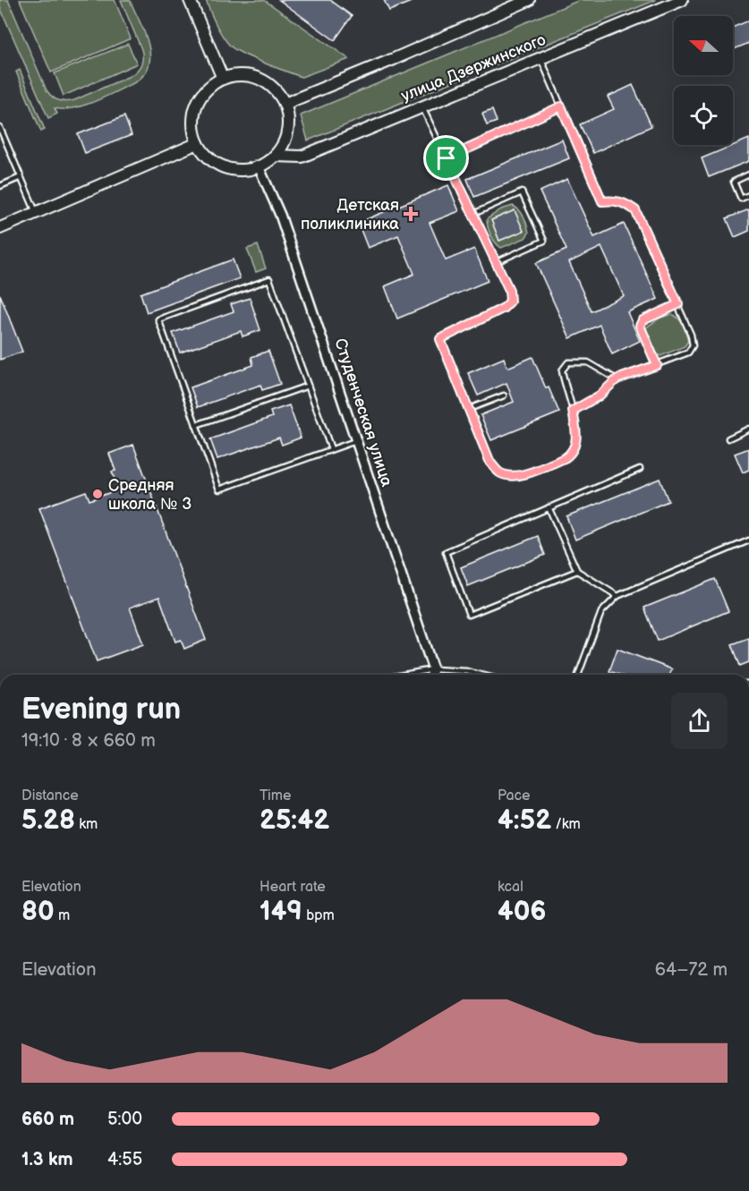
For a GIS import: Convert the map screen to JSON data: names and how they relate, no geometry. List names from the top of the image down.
{
  "streets": {
    "street": ["улица Дзержинского", "Студенческая улица"]
  },
  "crossings": [
    ["улица Дзержинского", "Студенческая улица"]
  ],
  "places": {
    "health": ["Детская поликлиника"],
    "other": ["Средняя школа № 3"]
  },
  "north": "left",
  "page": {
    "heading": ["Evening run", "19:10 · 8 × 660 m"],
    "stats": [
      ["Distance", "5.28 km"],
      ["Time", "25:42"],
      ["Pace", "4:52 /km"],
      ["Elevation", "80 m"],
      ["Heart rate", "149 bpm"],
      ["kcal", "406"]
    ],
    "chart": ["Elevation", "64–72 m"],
    "list": [
      {
        "name": "660 m",
        "note": "5:00"
      },
      {
        "name": "1.3 km",
        "note": "4:55"
      }
    ]
  }
}
